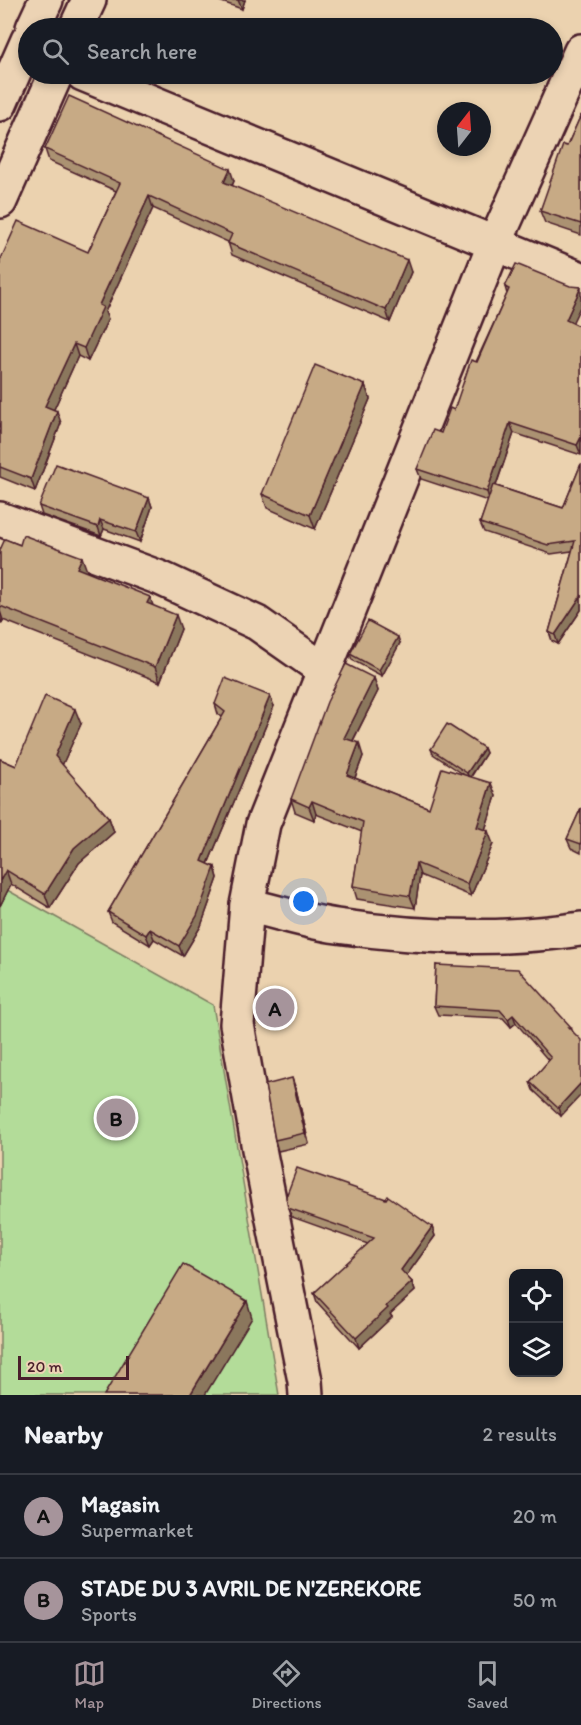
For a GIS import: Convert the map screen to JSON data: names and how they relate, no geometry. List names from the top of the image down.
{
  "scale_bar": "20 m",
  "north": "top",
  "page": {
    "search": "Search here",
    "pins": ["A", "B"],
    "scale": "20 m",
    "heading": ["Nearby", "2 results"],
    "list": [
      {
        "mark": "A",
        "name": "Magasin",
        "note": "Supermarket",
        "value": "20 m"
      },
      {
        "mark": "B",
        "name": "STADE DU 3 AVRIL DE N'ZEREKORE",
        "note": "Sports",
        "value": "50 m"
      }
    ],
    "nav": ["Map", "Directions", "Saved"]
  }
}
